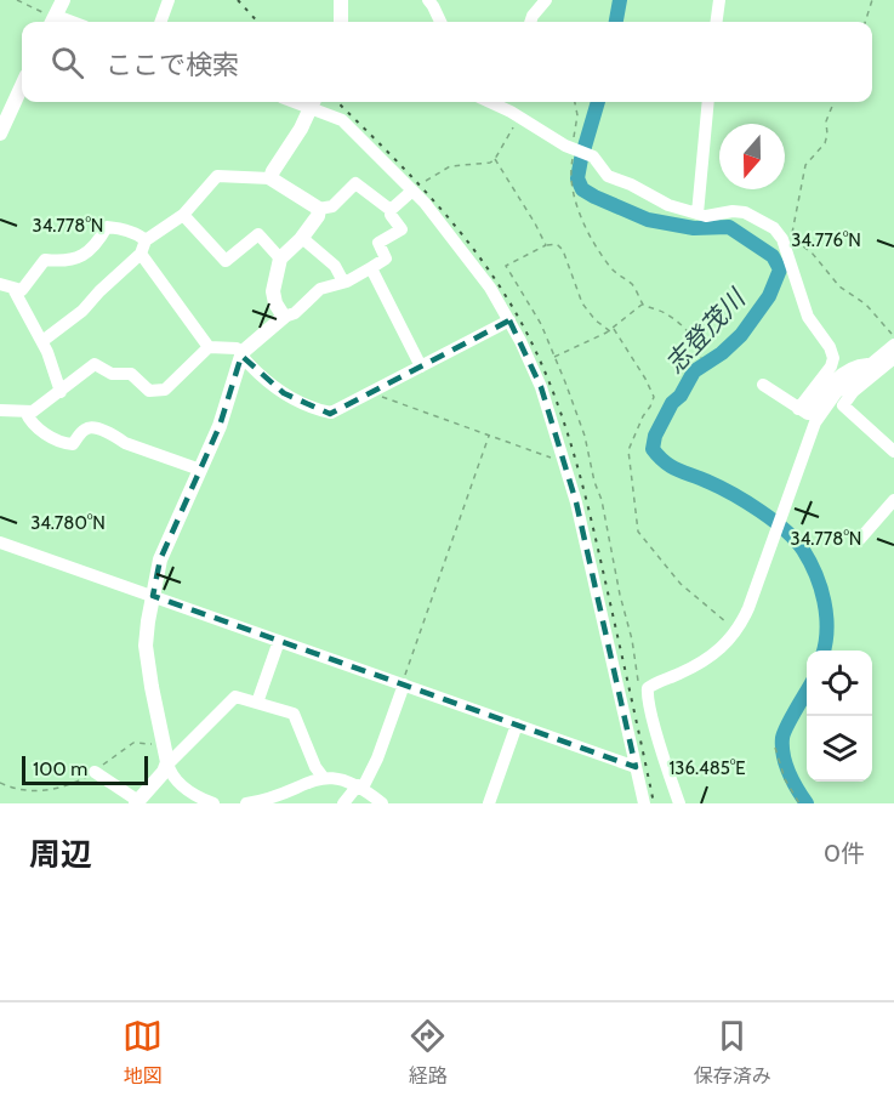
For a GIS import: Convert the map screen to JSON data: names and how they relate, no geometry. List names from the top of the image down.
{
  "water": ["志登茂川"],
  "scale_bar": "100 m",
  "north": "bottom",
  "page": {
    "search": "ここで検索",
    "scale": "100 m",
    "heading": ["周辺", "0件"],
    "nav": ["地図", "経路", "保存済み"]
  },
  "coordinates": [
    "34.778°N",
    "34.776°N",
    "34.780°N",
    "136.485°E"
  ]
}
